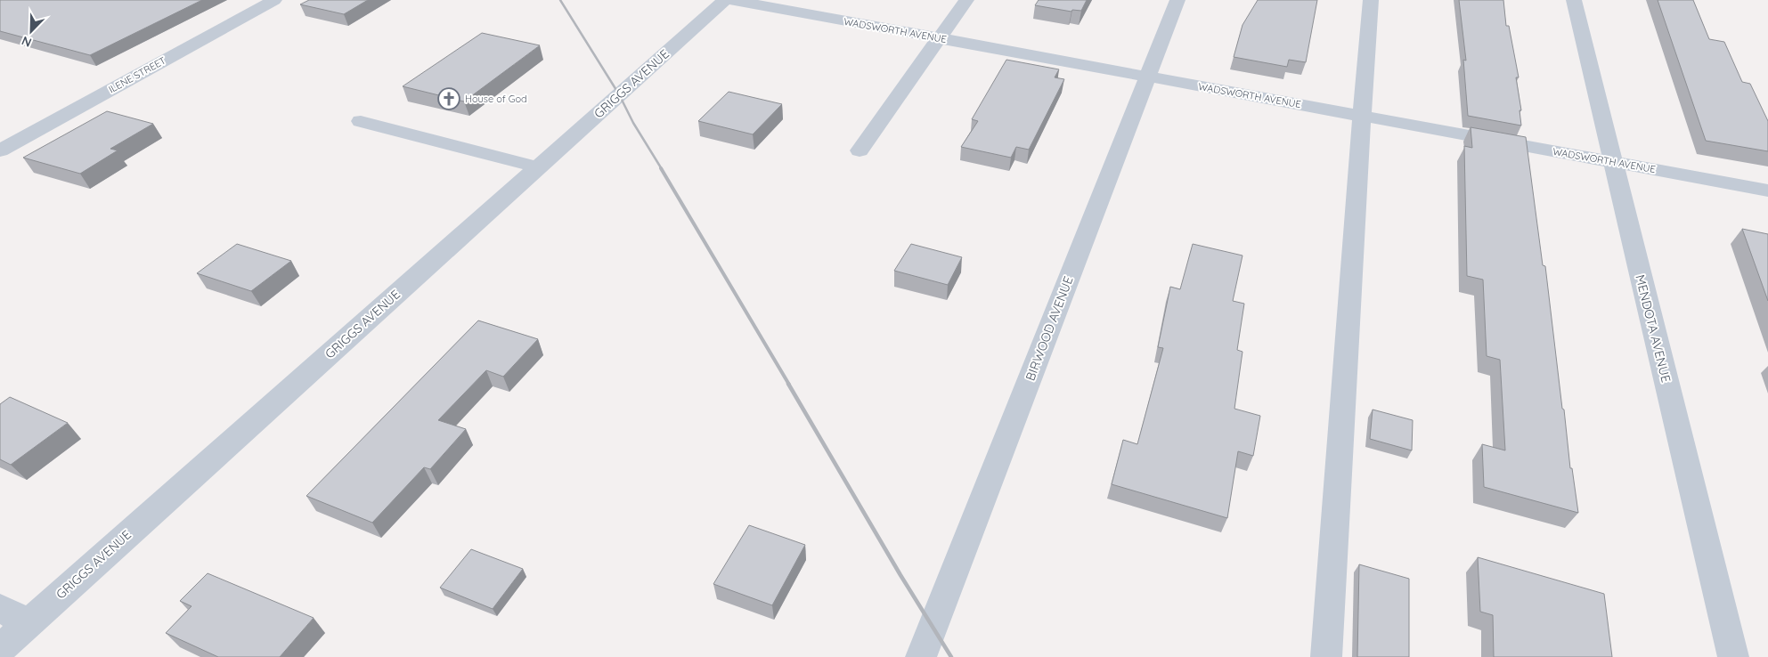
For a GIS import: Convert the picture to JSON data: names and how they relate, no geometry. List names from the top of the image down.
{
  "streets": {
    "street": [
      "WADSWORTH AVENUE",
      "ILENE STREET",
      "GRIGGS AVENUE",
      "BIRWOOD AVENUE",
      "MENDOTA AVENUE"
    ]
  },
  "crossings": [
    ["WADSWORTH AVENUE", "BIRWOOD AVENUE"],
    ["WADSWORTH AVENUE", "MENDOTA AVENUE"]
  ],
  "places": {
    "church": ["House of God"]
  },
  "north": "bottom left"
}
